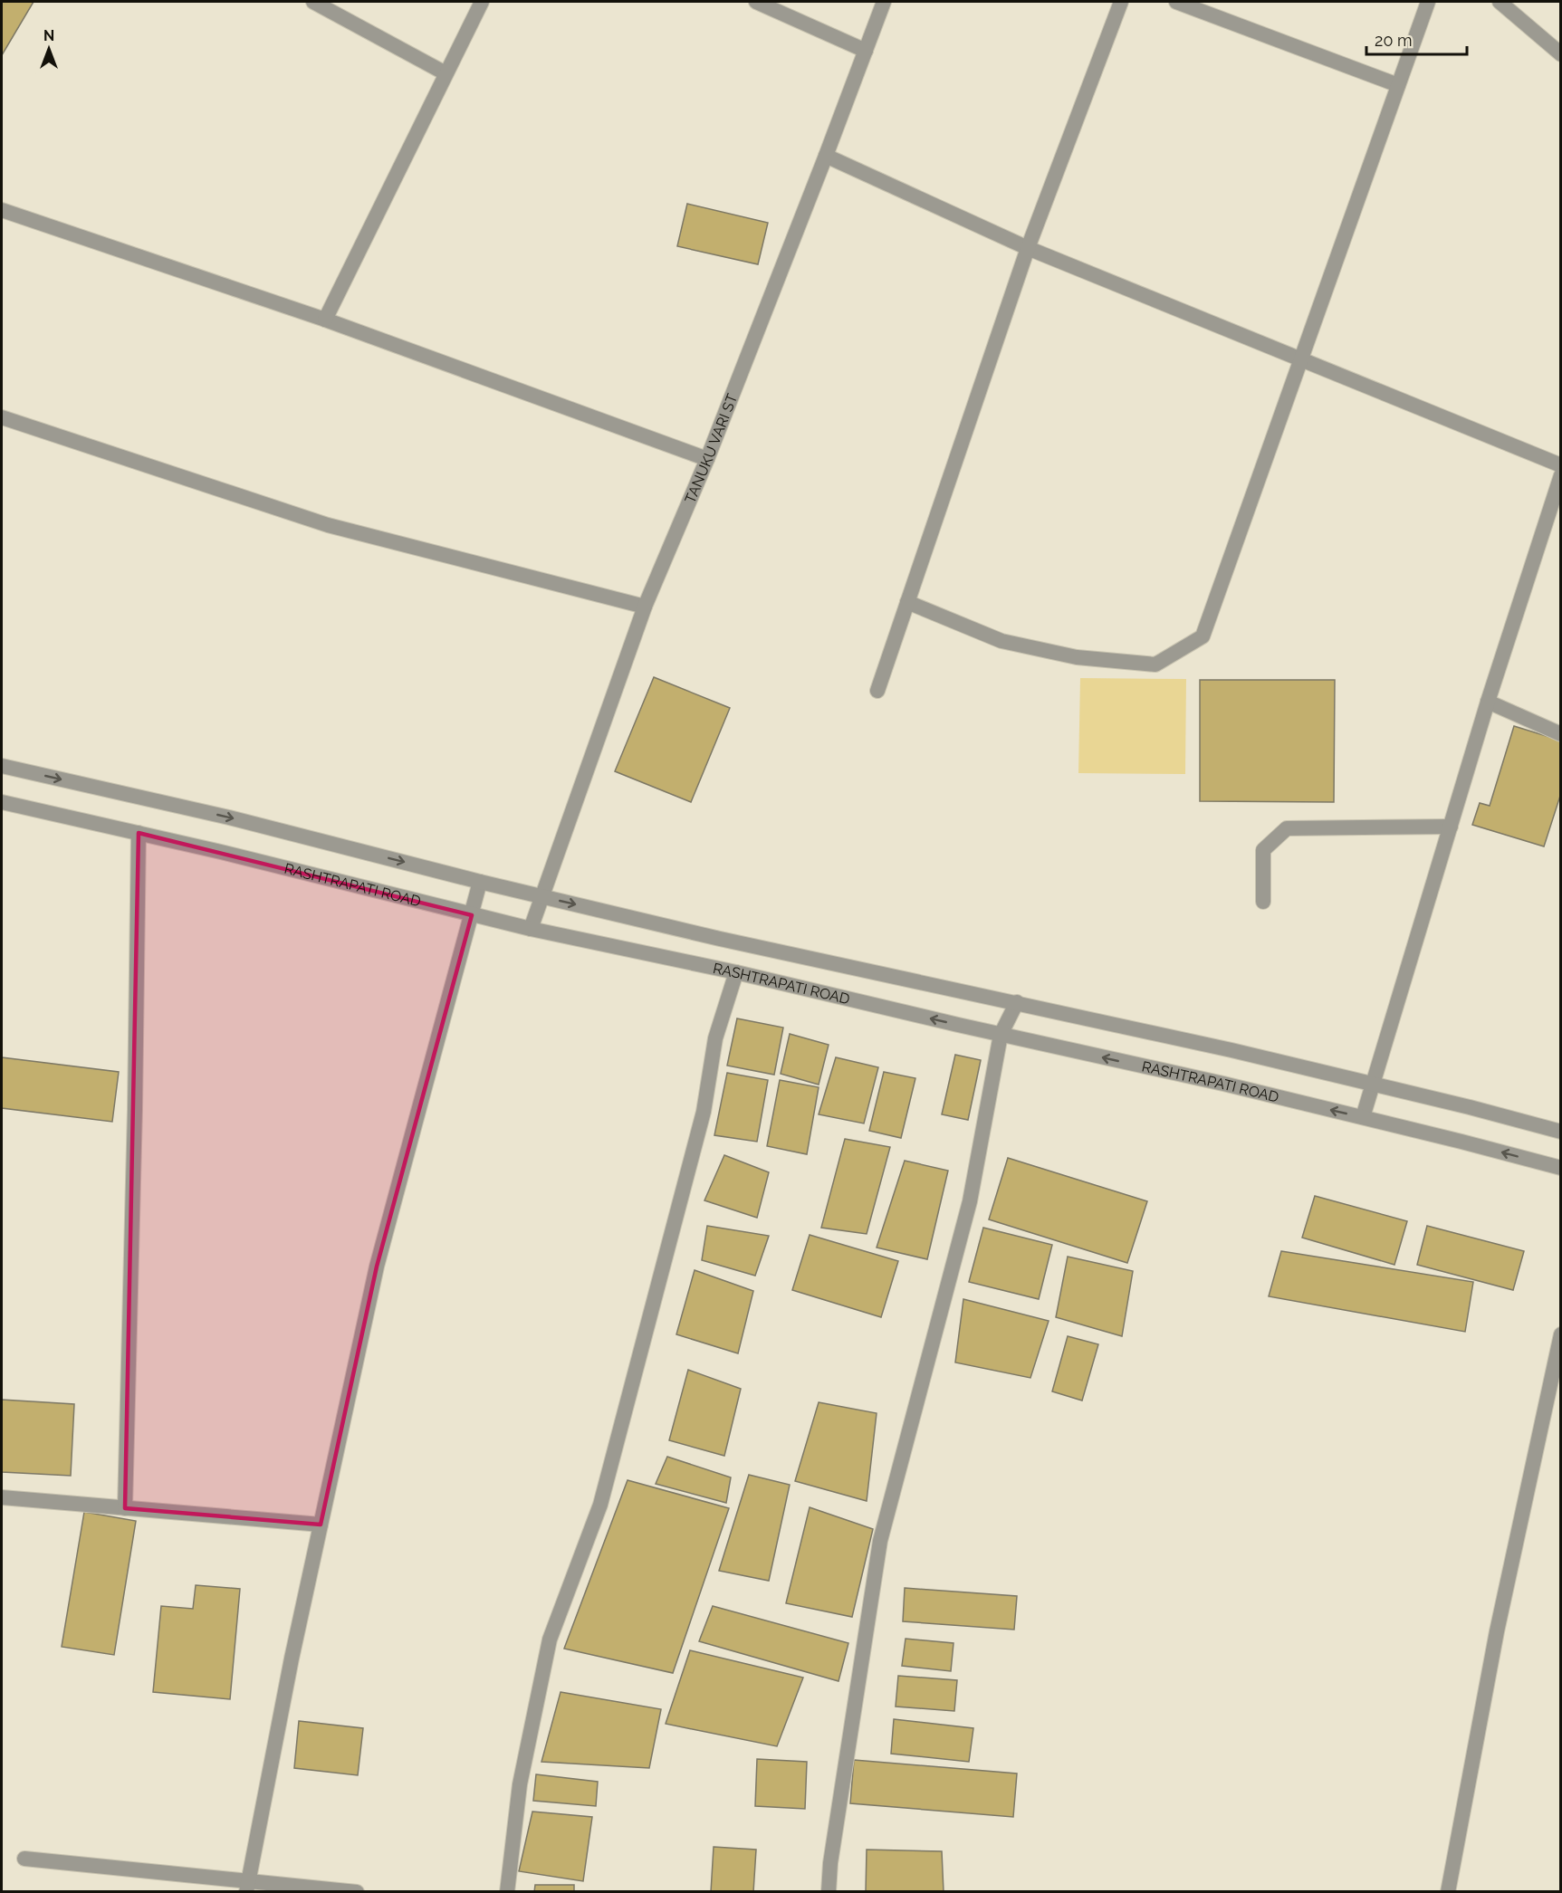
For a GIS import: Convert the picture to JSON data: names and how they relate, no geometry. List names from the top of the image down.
{
  "streets": {
    "street": ["TANUKU VARI ST", "RASHTRAPATI ROAD"]
  },
  "crossings": [
    ["TANUKU VARI ST", "RASHTRAPATI ROAD"]
  ],
  "scale_bar": "20 m",
  "north": "top"
}
